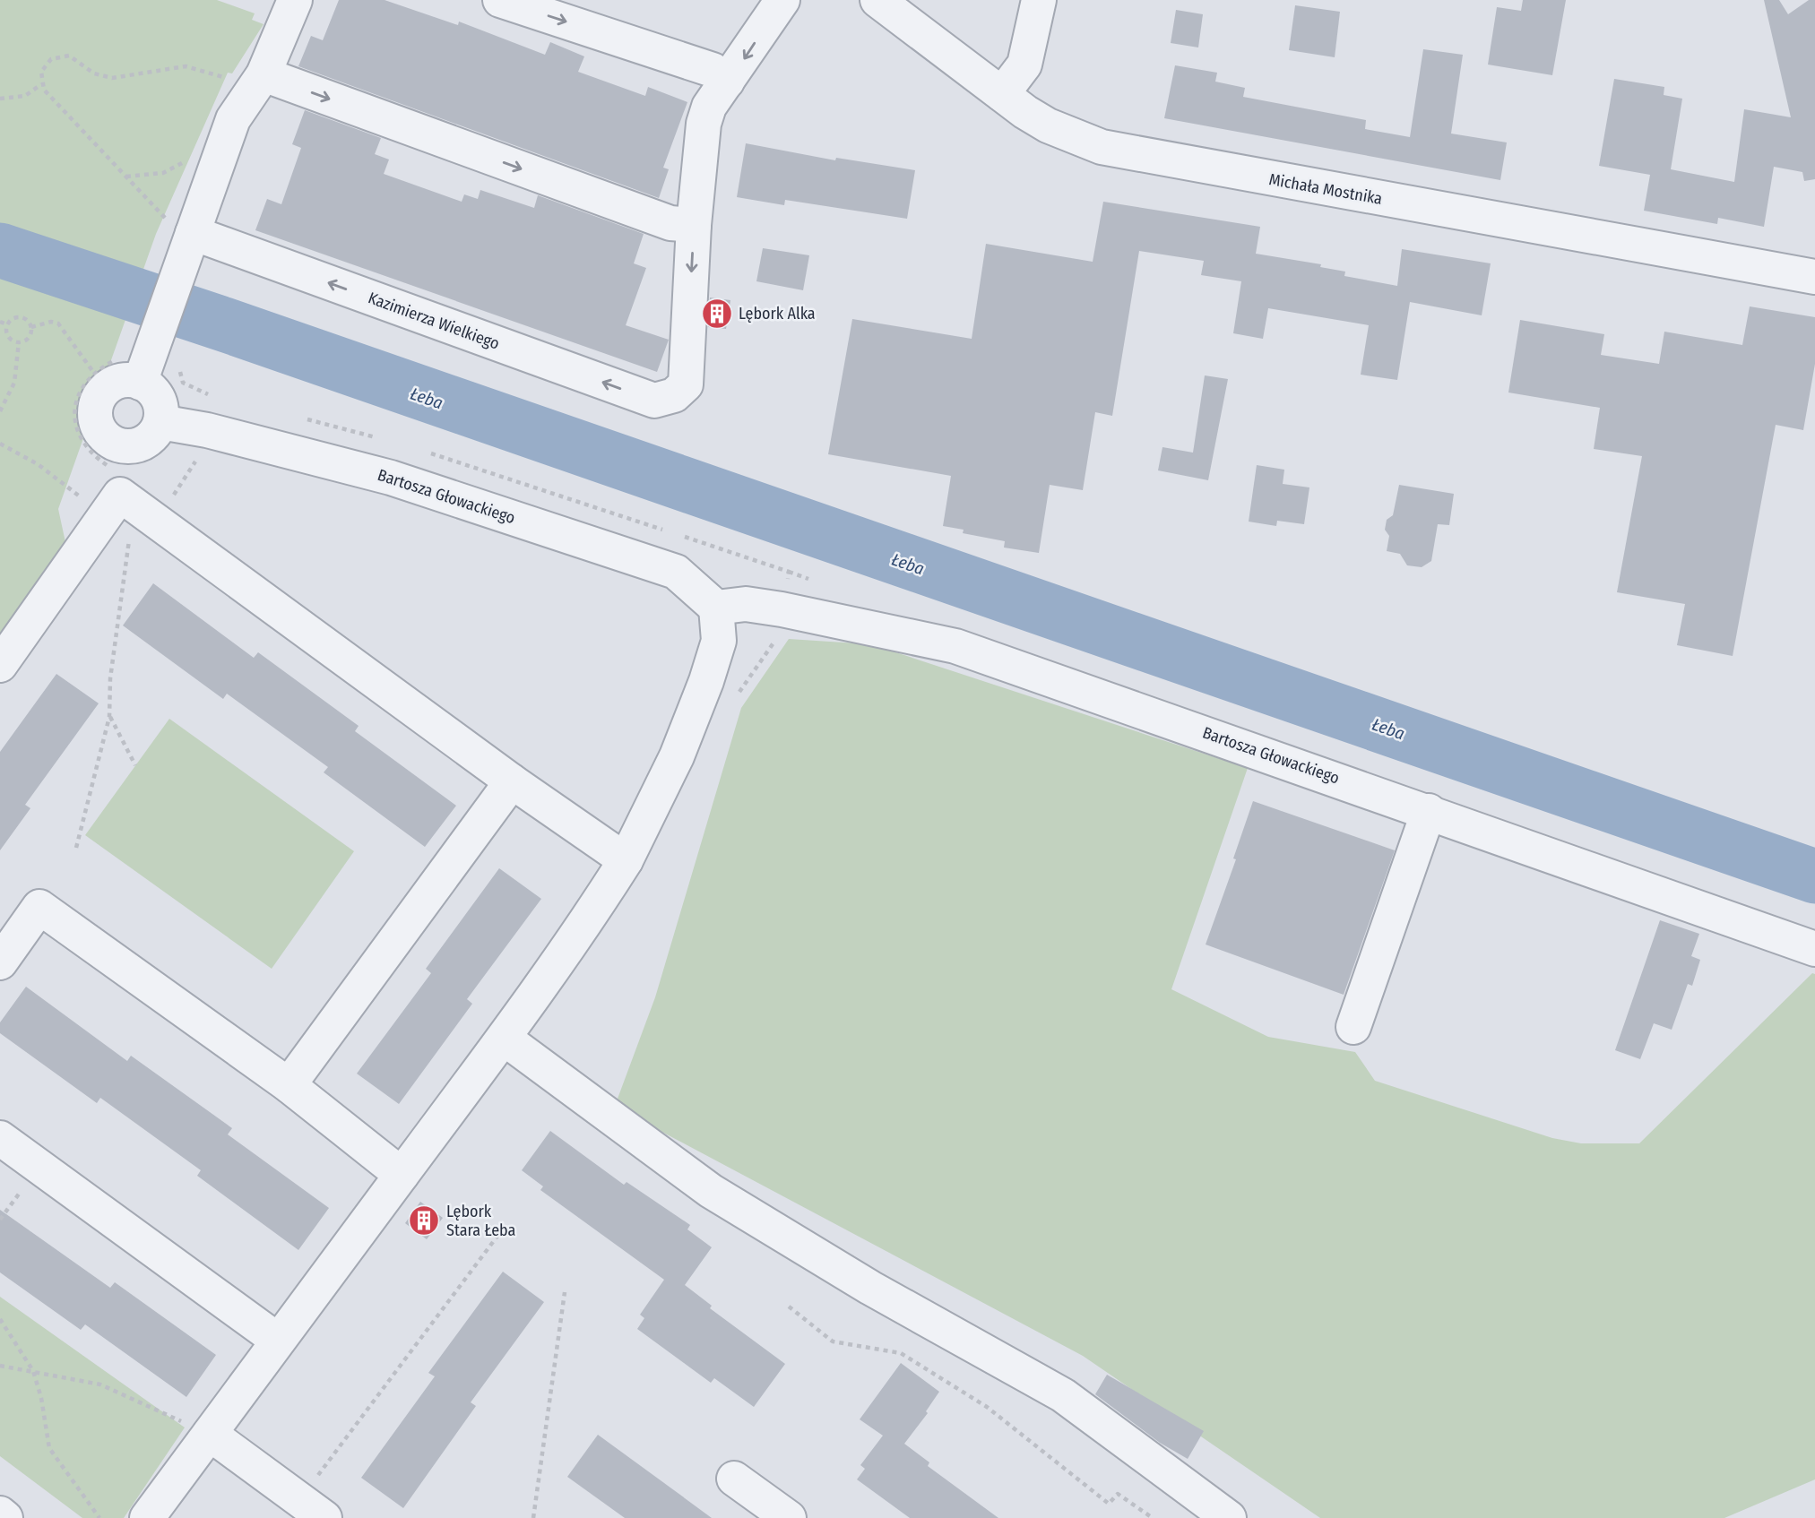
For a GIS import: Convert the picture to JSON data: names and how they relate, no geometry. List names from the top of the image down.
{
  "streets": {
    "street": ["Michała Mostnika", "Kazimierza Wielkiego", "Bartosza Głowackiego"]
  },
  "water": ["Łeba"],
  "places": {
    "building": ["Lębork Alka", "Lębork Stara Łeba"]
  }
}
